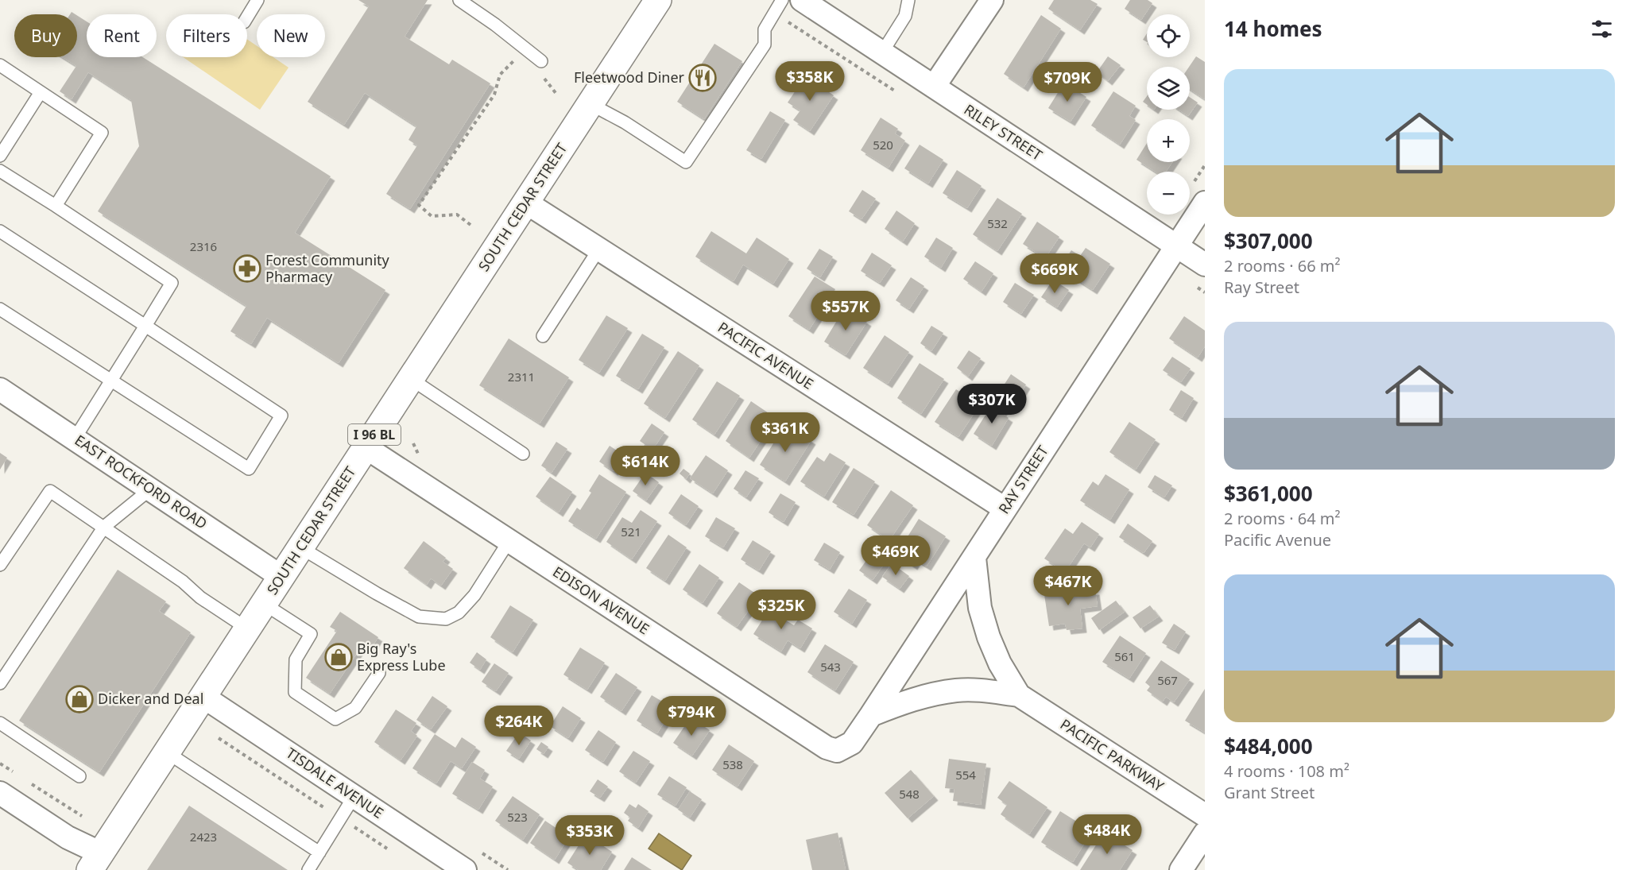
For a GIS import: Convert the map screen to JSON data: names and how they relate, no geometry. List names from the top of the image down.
{
  "streets": {
    "main road": ["SOUTH CEDAR STREET", "I 96 BL"],
    "street": [
      "RILEY STREET",
      "PACIFIC AVENUE",
      "RAY STREET",
      "EAST ROCKFORD ROAD",
      "EDISON AVENUE",
      "PACIFIC PARKWAY",
      "TISDALE AVENUE"
    ]
  },
  "crossings": [
    ["RILEY STREET", "RAY STREET"],
    ["SOUTH CEDAR STREET", "PACIFIC AVENUE"],
    ["SOUTH CEDAR STREET", "EAST ROCKFORD ROAD"],
    ["SOUTH CEDAR STREET", "EDISON AVENUE"],
    ["SOUTH CEDAR STREET", "TISDALE AVENUE"],
    ["PACIFIC AVENUE", "RAY STREET"],
    ["RAY STREET", "EDISON AVENUE"],
    ["RAY STREET", "PACIFIC PARKWAY"]
  ],
  "places": {
    "restaurant": ["Fleetwood Diner"],
    "pharmacy": ["Forest Community Pharmacy"],
    "shop": ["Big Ray's Express Lube", "Dicker and Deal"]
  },
  "house_numbers": [
    "520",
    "532",
    "2316",
    "2311",
    "521",
    "561",
    "543",
    "567",
    "538",
    "554",
    "548",
    "523",
    "2423"
  ],
  "page": {
    "heading": "14 homes",
    "map_buttons": ["+", "−"],
    "chip": [
      "Buy",
      "Rent",
      "Filters",
      "New"
    ],
    "list": [
      {
        "name": "$307,000",
        "note": "2 rooms · 66 m² · Ray Street"
      },
      {
        "name": "$361,000",
        "note": "2 rooms · 64 m² · Pacific Avenue"
      },
      {
        "name": "$484,000",
        "note": "4 rooms · 108 m² · Grant Street"
      }
    ],
    "price": [
      "$358K",
      "$709K",
      "$669K",
      "$557K",
      "$307K",
      "$361K",
      "$614K",
      "$469K",
      "$467K",
      "$325K",
      "$794K",
      "$264K",
      "$484K",
      "$353K"
    ]
  }
}
